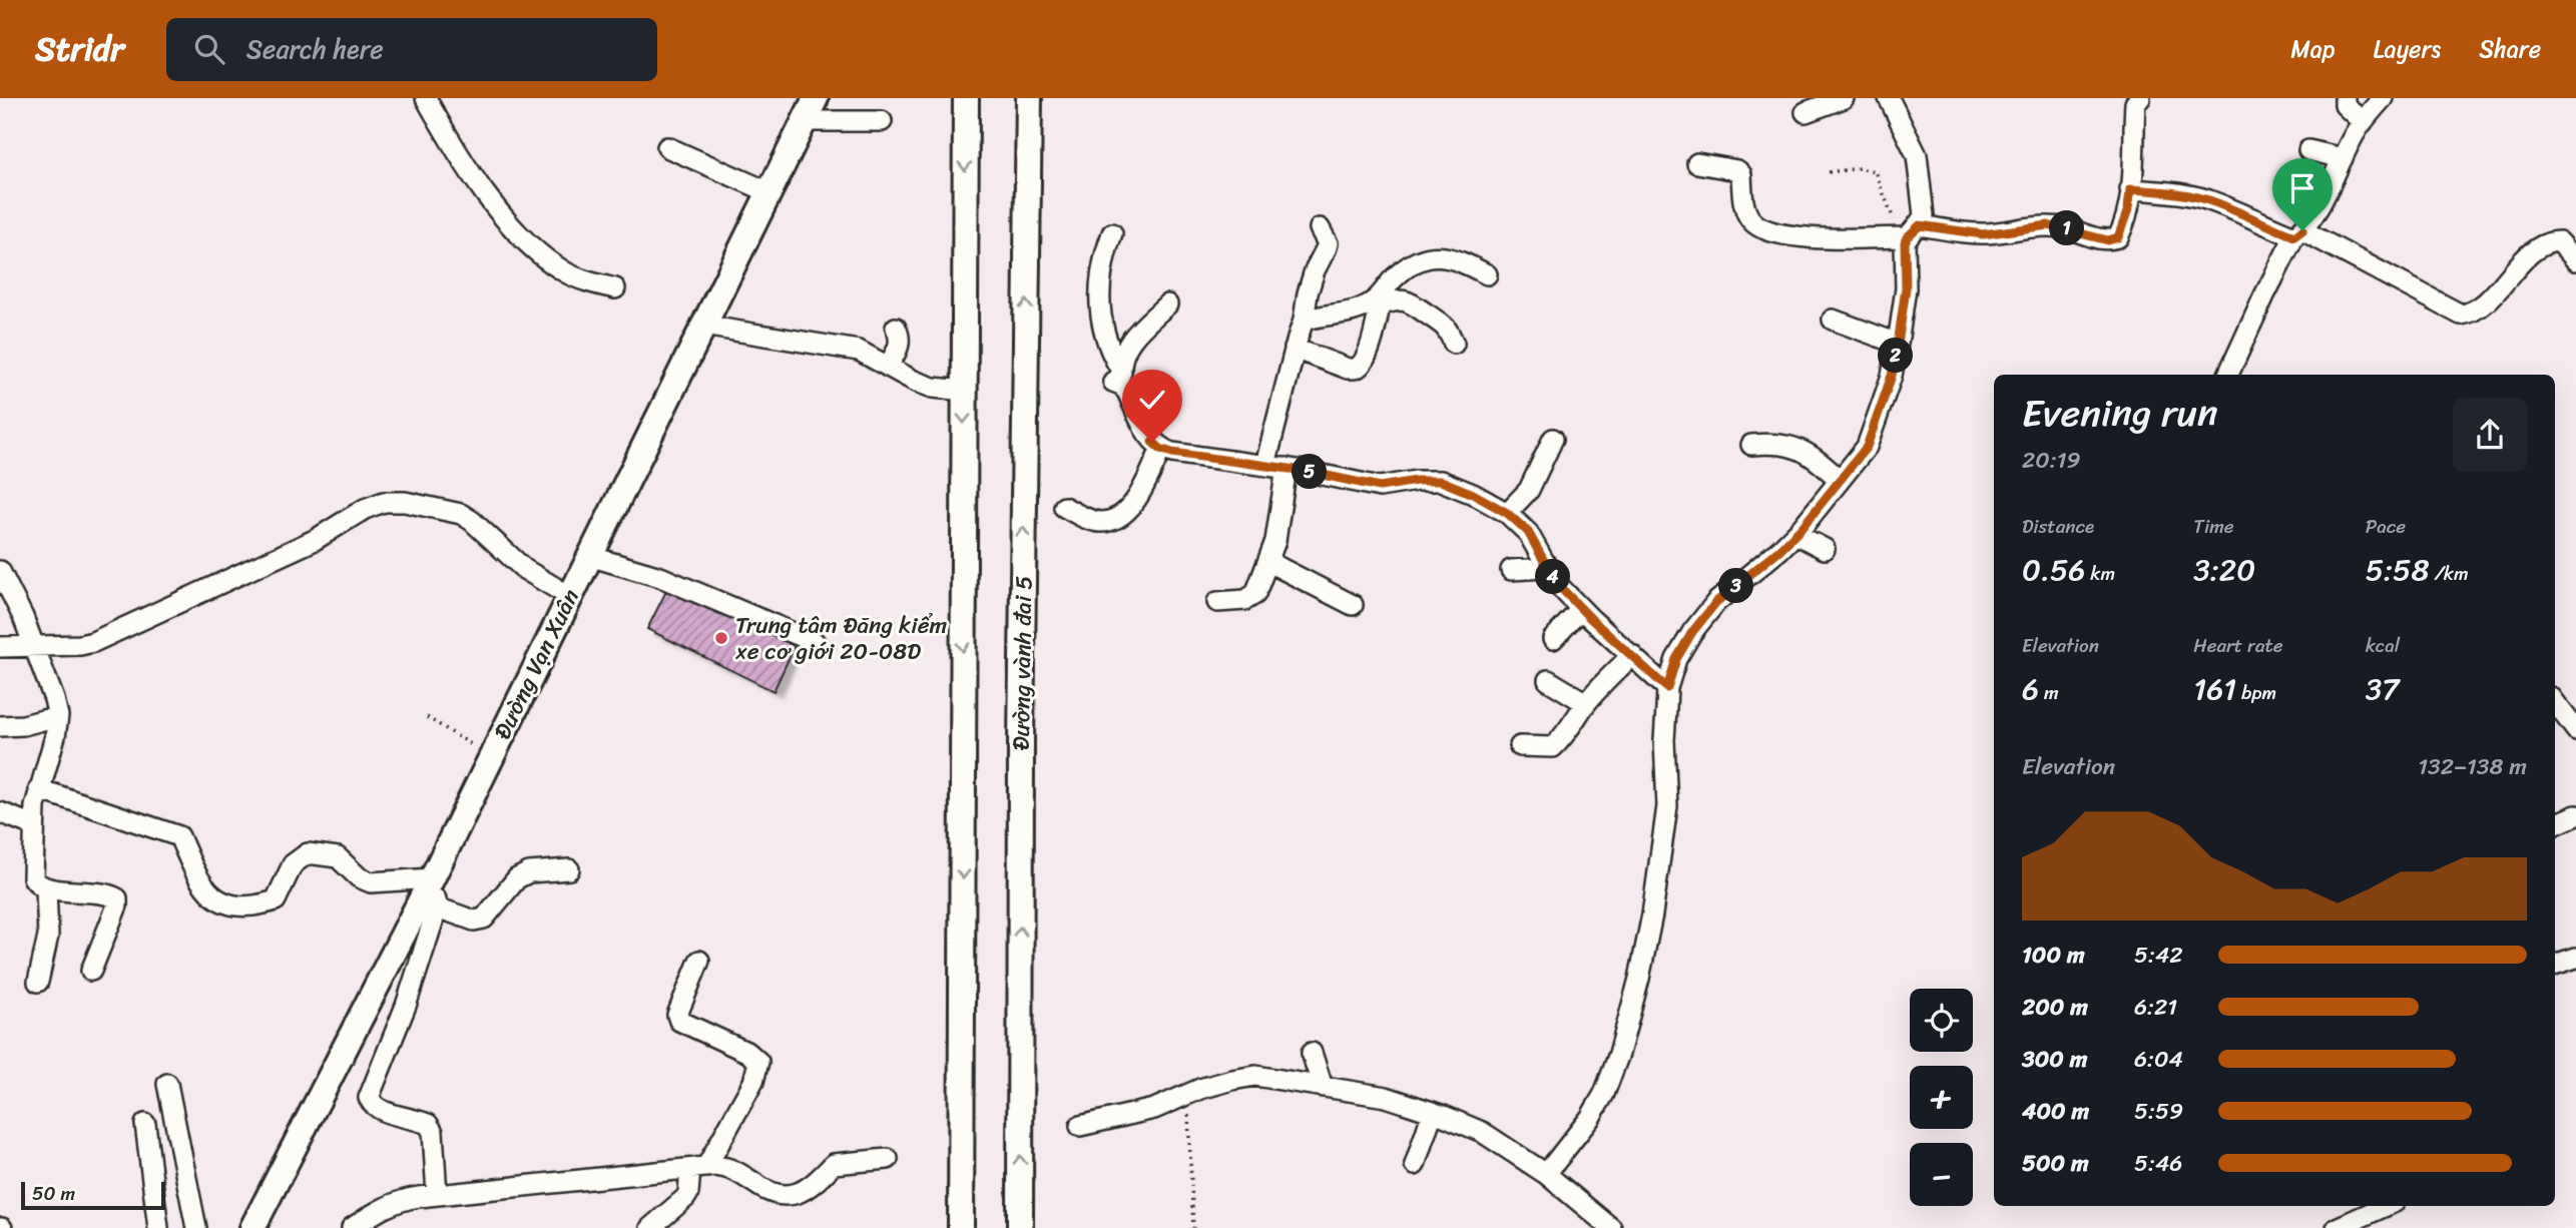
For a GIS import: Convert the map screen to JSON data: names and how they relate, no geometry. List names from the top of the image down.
{
  "streets": {
    "main road": ["Đường vành đai 5", "Đường Vạn Xuân"]
  },
  "places": ["Trung tâm Đăng kiểm xe cơ giới 20-08D"],
  "scale_bar": "50 m",
  "page": {
    "header": "Stridr",
    "search": "Search here",
    "nav": ["Map", "Layers", "Share"],
    "pins": [
      "1",
      "2",
      "5",
      "4",
      "3"
    ],
    "heading": ["Evening run", "20:19"],
    "stats": [
      ["Distance", "0.56 km"],
      ["Time", "3:20"],
      ["Pace", "5:58 /km"],
      ["Elevation", "6 m"],
      ["Heart rate", "161 bpm"],
      ["kcal", "37"]
    ],
    "chart": ["Elevation", "132–138 m"],
    "list": [
      {
        "name": "100 m",
        "note": "5:42"
      },
      {
        "name": "200 m",
        "note": "6:21"
      },
      {
        "name": "300 m",
        "note": "6:04"
      },
      {
        "name": "400 m",
        "note": "5:59"
      },
      {
        "name": "500 m",
        "note": "5:46"
      }
    ],
    "map_buttons": ["+", "−"],
    "scale": "50 m"
  }
}
